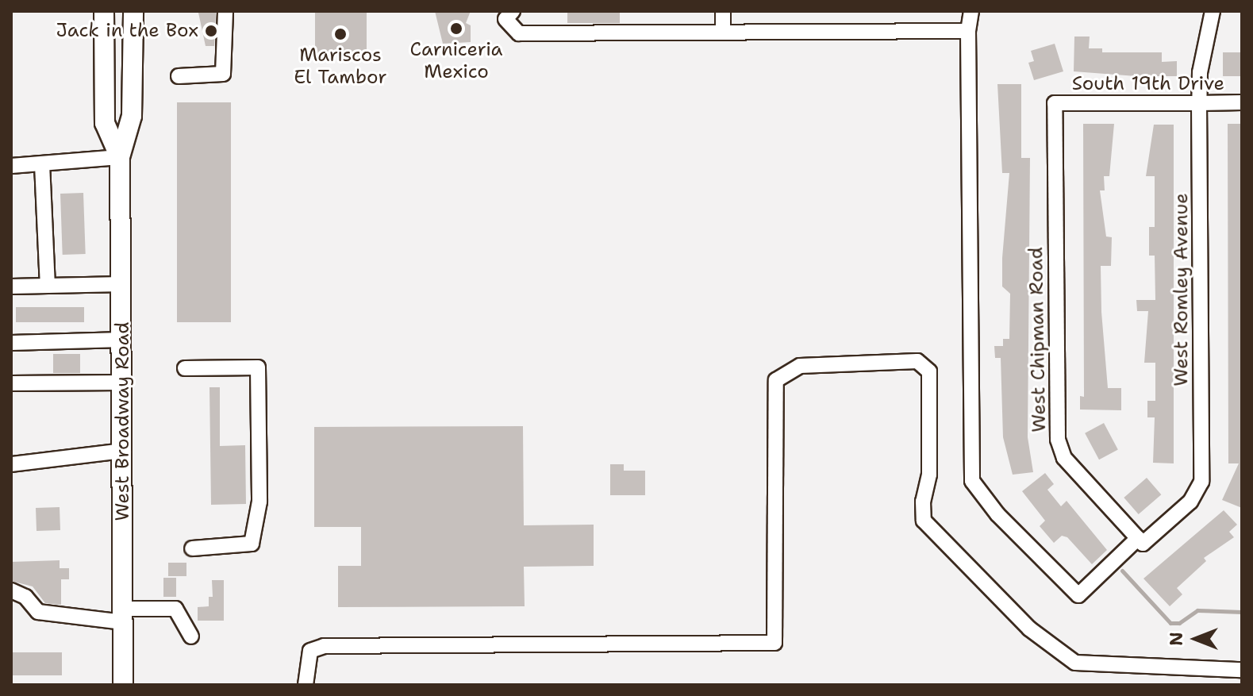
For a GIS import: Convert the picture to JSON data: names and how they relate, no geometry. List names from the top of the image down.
{
  "streets": {
    "main road": ["West Broadway Road"],
    "street": ["South 19th Drive", "West Romley Avenue", "West Chipman Road"]
  },
  "crossings": [
    ["South 19th Drive", "West Romley Avenue"],
    ["South 19th Drive", "West Chipman Road"],
    ["West Romley Avenue", "West Chipman Road"]
  ],
  "places": ["Carniceria Mexico", "Jack in the Box", "Mariscos El Tambor"],
  "north": "left"
}
